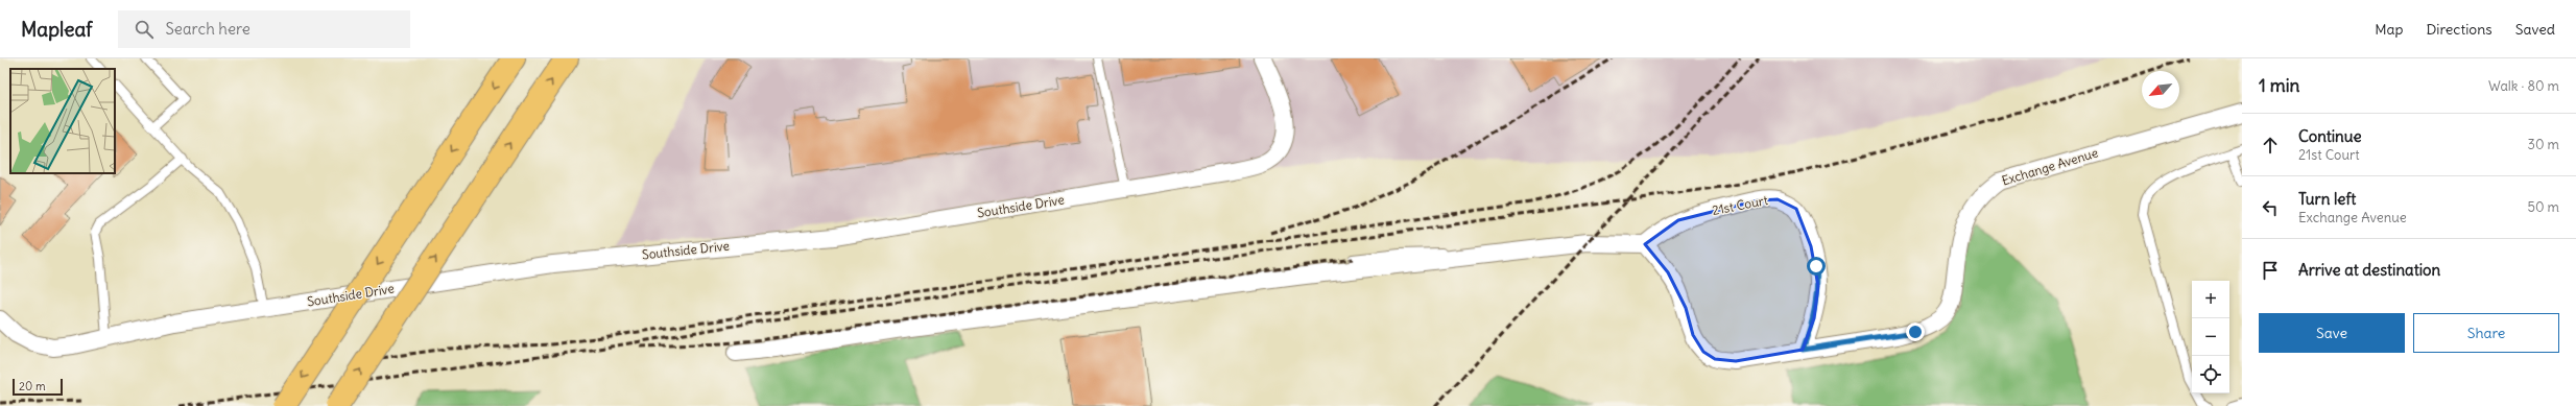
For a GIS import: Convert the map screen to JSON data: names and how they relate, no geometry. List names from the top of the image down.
{
  "streets": {
    "street": ["Exchange Avenue", "21st Court", "Southside Drive"]
  },
  "crossings": [
    ["Exchange Avenue", "21st Court"]
  ],
  "scale_bar": "20 m",
  "north": "bottom left",
  "page": {
    "header": "Mapleaf",
    "search": "Search here",
    "nav": ["Map", "Directions", "Saved"],
    "heading": ["1 min", "Walk · 80 m"],
    "list": [
      ["Continue", "21st Court", "30 m"],
      ["Turn left", "Exchange Avenue", "50 m"],
      "Arrive at destination"
    ],
    "map_buttons": ["+", "−"],
    "buttons": ["Save", "Share"],
    "scale": "20 m"
  }
}
